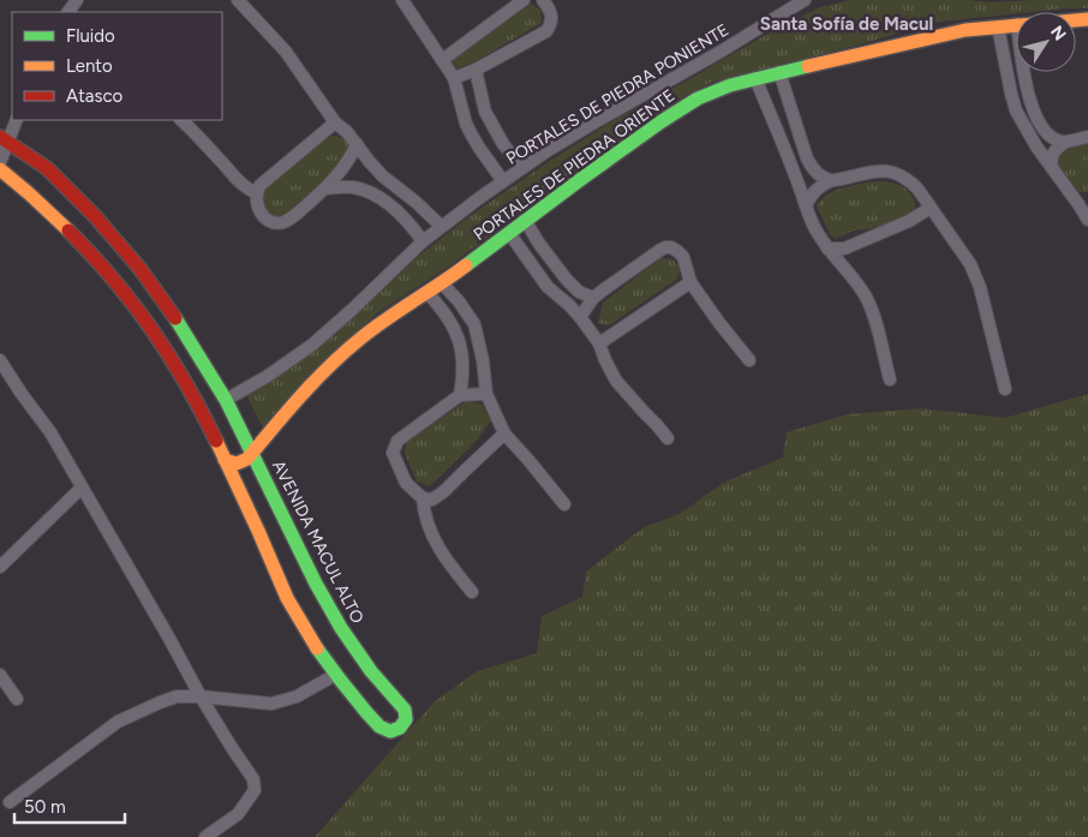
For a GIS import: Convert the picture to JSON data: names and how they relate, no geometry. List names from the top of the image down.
{
  "streets": {
    "street": ["PORTALES DE PIEDRA PONIENTE", "PORTALES DE PIEDRA ORIENTE", "AVENIDA MACUL ALTO"]
  },
  "crossings": [
    ["PORTALES DE PIEDRA PONIENTE", "AVENIDA MACUL ALTO"],
    ["PORTALES DE PIEDRA ORIENTE", "AVENIDA MACUL ALTO"]
  ],
  "districts": ["Santa Sofía de Macul"],
  "legend": ["Fluido", "Lento", "Atasco"],
  "scale_bar": "50 m",
  "north": "top right"
}
